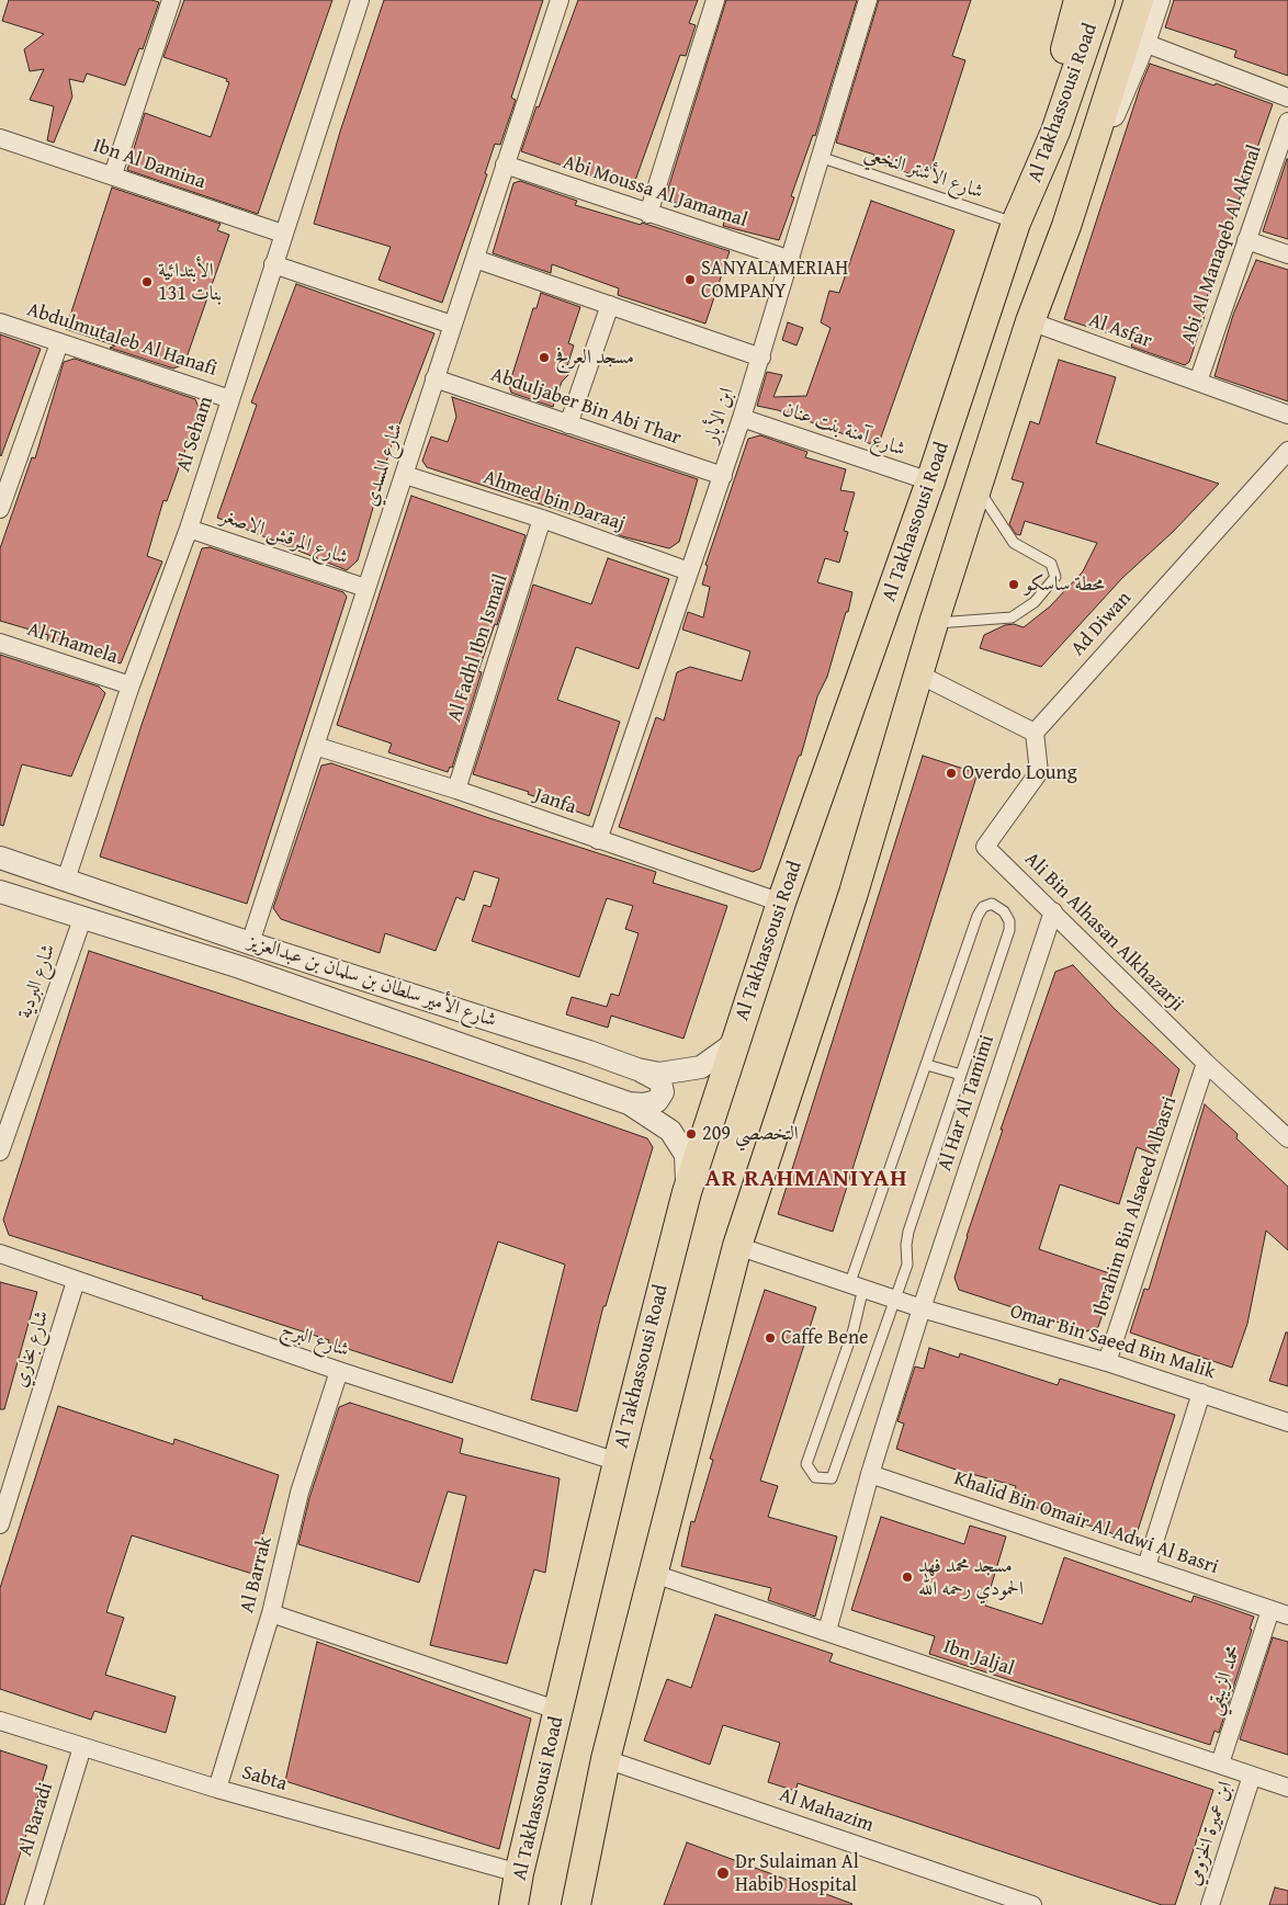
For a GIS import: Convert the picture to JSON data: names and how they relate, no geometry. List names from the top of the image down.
{
  "streets": {
    "main road": ["Al Takhassousi Road"],
    "street": [
      "Ibn Al Damina",
      "Abi Moussa Al Jamamal",
      "Abi Al Manaqeb Al Akmal",
      "Al Asfar",
      "Abdulmutaleb Al Hanafi",
      "Abduljaber Bin Abi Thar",
      "ابن الأبار",
      "شارع آمنة بنت عنان",
      "Al Seham",
      "شارع المسدي",
      "Ahmed bin Daraaj",
      "شارع المرقش الاصغر",
      "Ad Diwan",
      "Al Thamela",
      "Al Fadhl Ibn Ismail",
      "Janfa",
      "Ali Bin Alhasan Alkhazarji",
      "شارع البردية",
      "شارع الأمير سلطان بن سلمان بن عبدالعزيز",
      "Al Har Al Tamimi",
      "Ibrahim Bin Alsaeed Albasri",
      "شارع البرج",
      "Omar Bin Saeed Bin Malik",
      "شارع بخاري",
      "Khalid Bin Omair Al Adwi Al Basri",
      "Al Barrak",
      "Ibn Jaljal",
      "محمد الزيبقي",
      "Sabta",
      "Al Mahazim",
      "Al Baradi",
      "ابن عميرة الخزومي"
    ],
    "lane": ["شارع الأشتر النخعي"]
  },
  "crossings": [
    ["Al Takhassousi Road", "شارع الأشتر النخعي"],
    ["Al Takhassousi Road", "Al Asfar"],
    ["Al Takhassousi Road", "شارع آمنة بنت عنان"],
    ["Al Takhassousi Road", "Janfa"],
    ["Al Takhassousi Road", "شارع الأمير سلطان بن سلمان بن عبدالعزيز"],
    ["Al Takhassousi Road", "شارع البرج"],
    ["Al Takhassousi Road", "Omar Bin Saeed Bin Malik"],
    ["Al Takhassousi Road", "Ibn Jaljal"],
    ["Al Takhassousi Road", "Sabta"],
    ["Al Takhassousi Road", "Al Mahazim"],
    ["Ibn Al Damina", "Al Seham"],
    ["شارع الأشتر النخعي", "ابن الأبار"],
    ["Abi Moussa Al Jamamal", "ابن الأبار"],
    ["Abi Moussa Al Jamamal", "شارع المسدي"],
    ["Abi Al Manaqeb Al Akmal", "Al Asfar"],
    ["Abdulmutaleb Al Hanafi", "Al Seham"],
    ["Abduljaber Bin Abi Thar", "ابن الأبار"],
    ["Abduljaber Bin Abi Thar", "شارع المسدي"],
    ["ابن الأبار", "شارع آمنة بنت عنان"],
    ["ابن الأبار", "Ahmed bin Daraaj"],
    ["ابن الأبار", "Janfa"],
    ["Al Seham", "شارع المرقش الاصغر"],
    ["Al Seham", "Al Thamela"],
    ["Al Seham", "شارع الأمير سلطان بن سلمان بن عبدالعزيز"],
    ["شارع المسدي", "Ahmed bin Daraaj"],
    ["شارع المسدي", "شارع المرقش الاصغر"],
    ["شارع المسدي", "Janfa"],
    ["شارع المسدي", "شارع الأمير سلطان بن سلمان بن عبدالعزيز"],
    ["Ahmed bin Daraaj", "Al Fadhl Ibn Ismail"],
    ["Ad Diwan", "Ali Bin Alhasan Alkhazarji"],
    ["Al Fadhl Ibn Ismail", "Janfa"],
    ["Ali Bin Alhasan Alkhazarji", "Al Har Al Tamimi"],
    ["Ali Bin Alhasan Alkhazarji", "Ibrahim Bin Alsaeed Albasri"],
    ["شارع البردية", "شارع الأمير سلطان بن سلمان بن عبدالعزيز"],
    ["Al Har Al Tamimi", "Omar Bin Saeed Bin Malik"],
    ["Ibrahim Bin Alsaeed Albasri", "Omar Bin Saeed Bin Malik"],
    ["شارع البرج", "شارع بخاري"],
    ["شارع البرج", "Al Barrak"],
    ["Khalid Bin Omair Al Adwi Al Basri", "محمد الزيبقي"],
    ["Al Barrak", "Sabta"],
    ["Ibn Jaljal", "محمد الزيبقي"],
    ["Ibn Jaljal", "ابن عميرة الخزومي"],
    ["Sabta", "Al Baradi"]
  ],
  "districts": ["AR RAHMANIYAH"],
  "places": [
    "SANYALAMERIAH COMPANY",
    "الأبتدائية 131 بنات",
    "مسجد العرفج",
    "محطة ساسكو",
    "Overdo Loung",
    "التخصصي 209",
    "Caffe Bene",
    "مسجد محمد فهد الحمودي رحمه الله",
    "Dr Sulaiman Al Habib Hospital"
  ]
}
